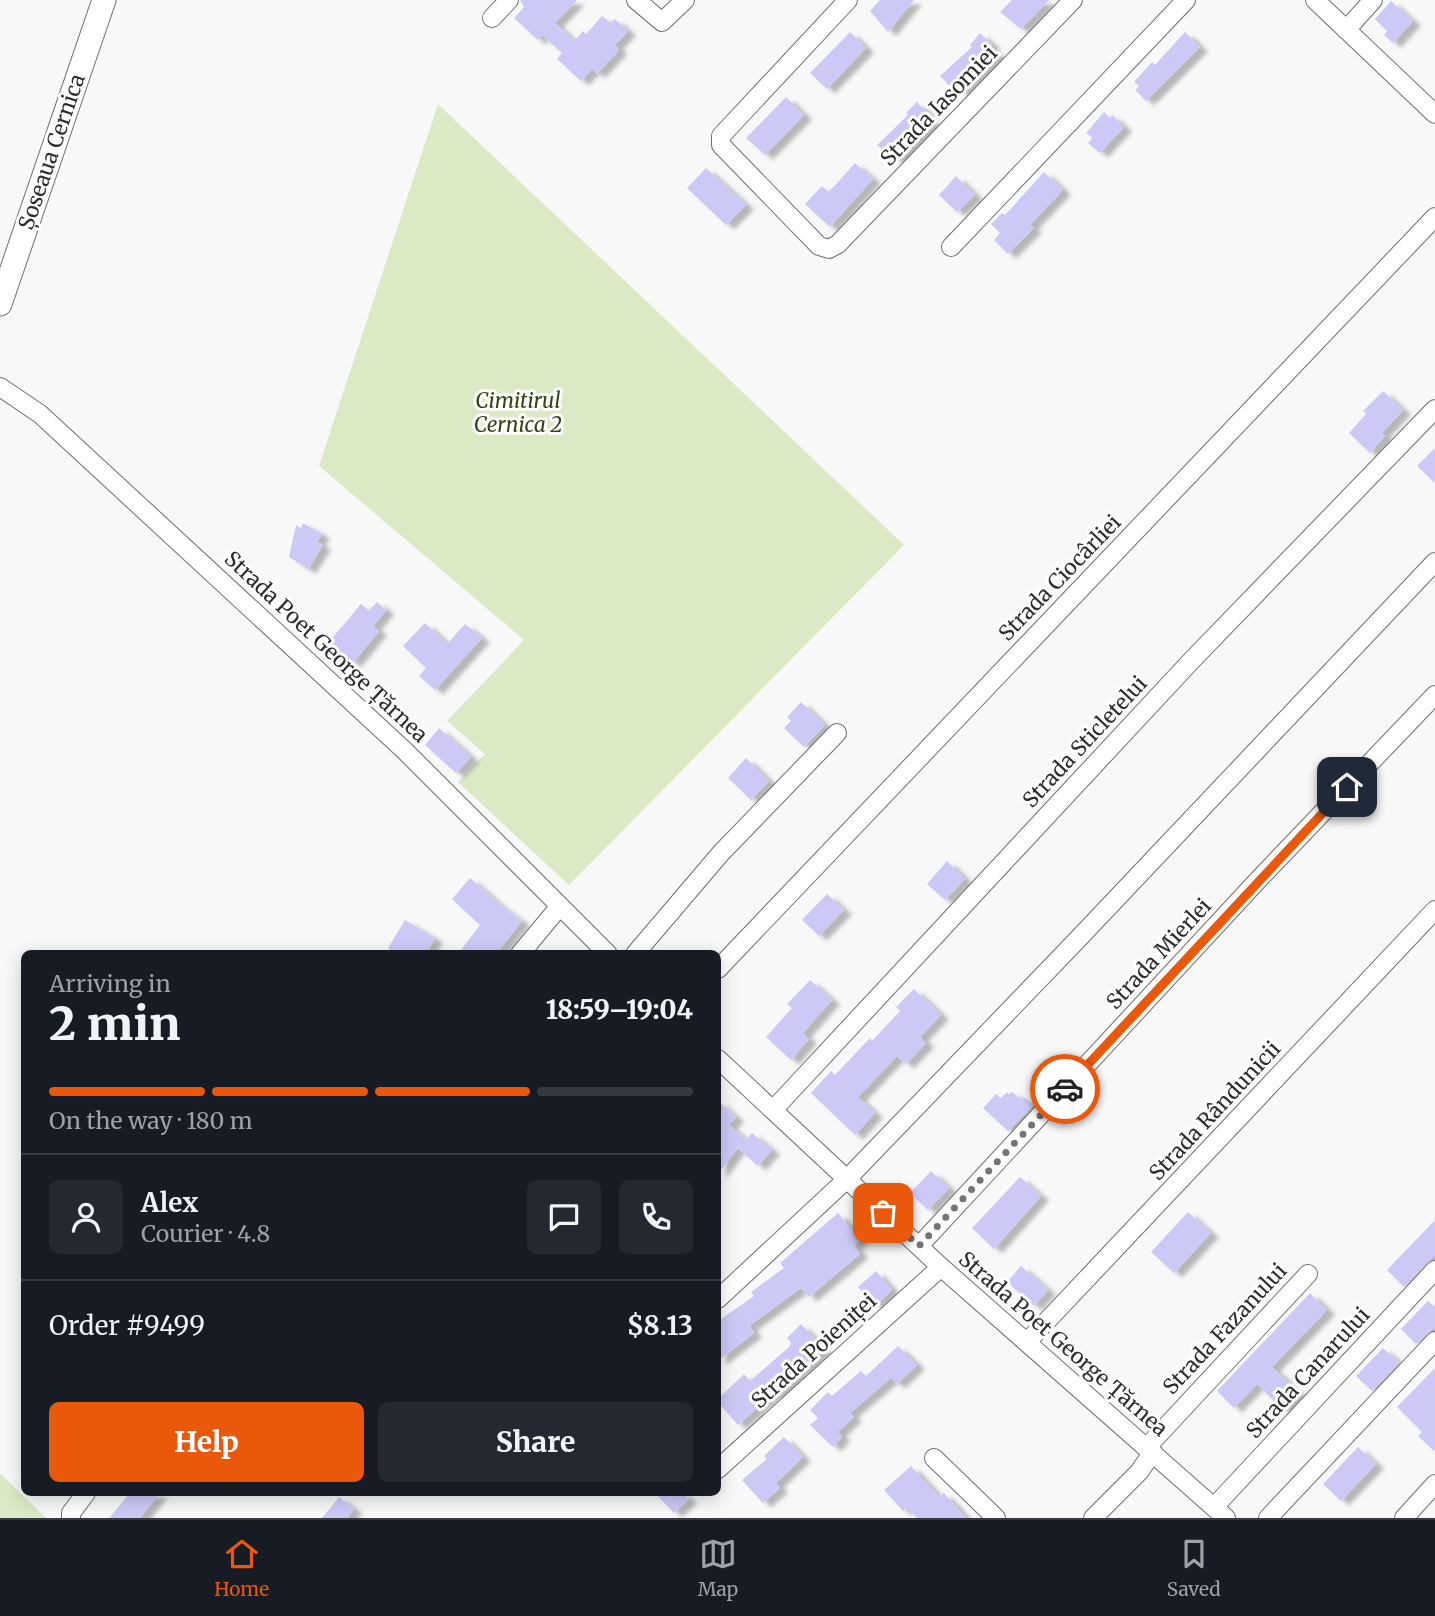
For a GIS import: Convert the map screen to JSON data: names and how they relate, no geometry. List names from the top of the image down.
{
  "streets": {
    "main road": ["Șoseaua Cernica"],
    "street": [
      "Strada Iasomiei",
      "Strada Ciocârliei",
      "Strada Poet George Țărnea",
      "Strada Sticletelui",
      "Strada Mierlei",
      "Strada Rândunicii",
      "Strada Fazanului",
      "Strada Poieniței",
      "Strada Canarului"
    ]
  },
  "crossings": [
    ["Strada Poet George Țărnea", "Strada Sticletelui"],
    ["Strada Poet George Țărnea", "Strada Mierlei"],
    ["Strada Poet George Țărnea", "Strada Rândunicii"],
    ["Strada Poet George Țărnea", "Strada Fazanului"],
    ["Strada Poet George Țărnea", "Strada Poieniței"],
    ["Strada Poet George Țărnea", "Strada Canarului"]
  ],
  "parks": ["Cimitirul Cernica 2"],
  "page": {
    "heading": ["2 min", "Arriving in", "18:59–19:04"],
    "panel": [
      "Alex",
      "Courier · 4.8",
      "Order #9499",
      "$8.13"
    ],
    "bar": "On the way · 180 m",
    "buttons": ["Help", "Share"],
    "tabs": ["Home", "Map", "Saved"]
  }
}
